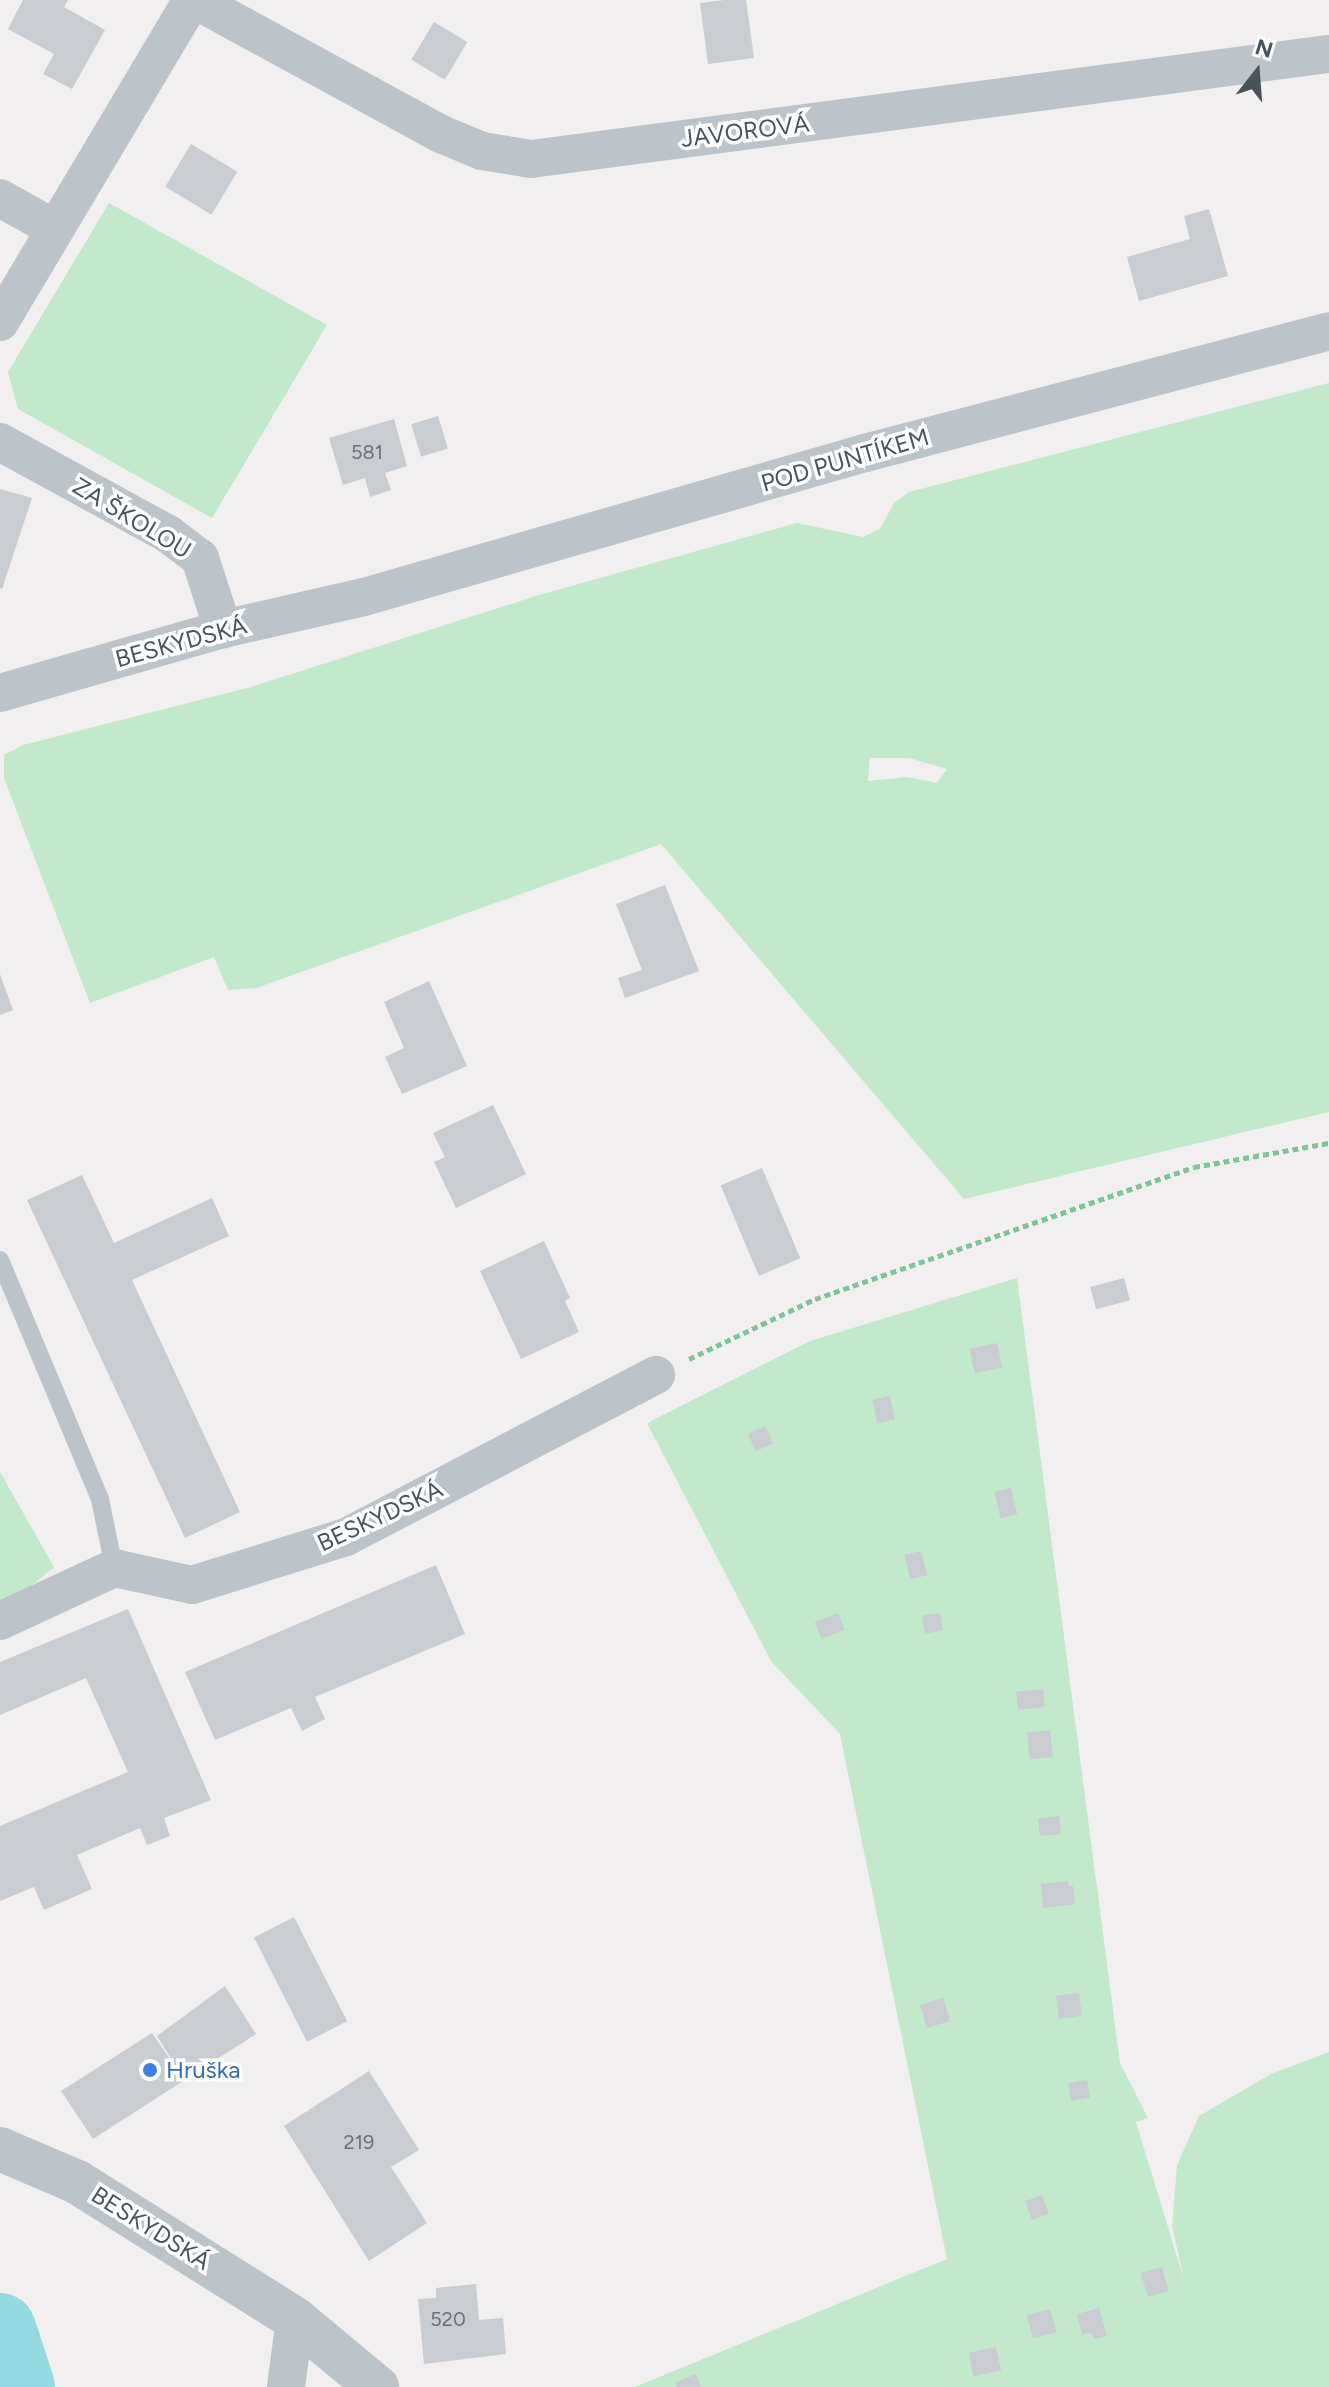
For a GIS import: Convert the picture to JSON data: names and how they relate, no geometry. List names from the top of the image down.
{
  "streets": {
    "street": [
      "JAVOROVÁ",
      "POD PUNTÍKEM",
      "ZA ŠKOLOU",
      "BESKYDSKÁ"
    ]
  },
  "crossings": [
    ["POD PUNTÍKEM", "BESKYDSKÁ"],
    ["ZA ŠKOLOU", "BESKYDSKÁ"]
  ],
  "places": ["Hruška"],
  "house_numbers": ["581", "219", "520"],
  "north": "top"
}
